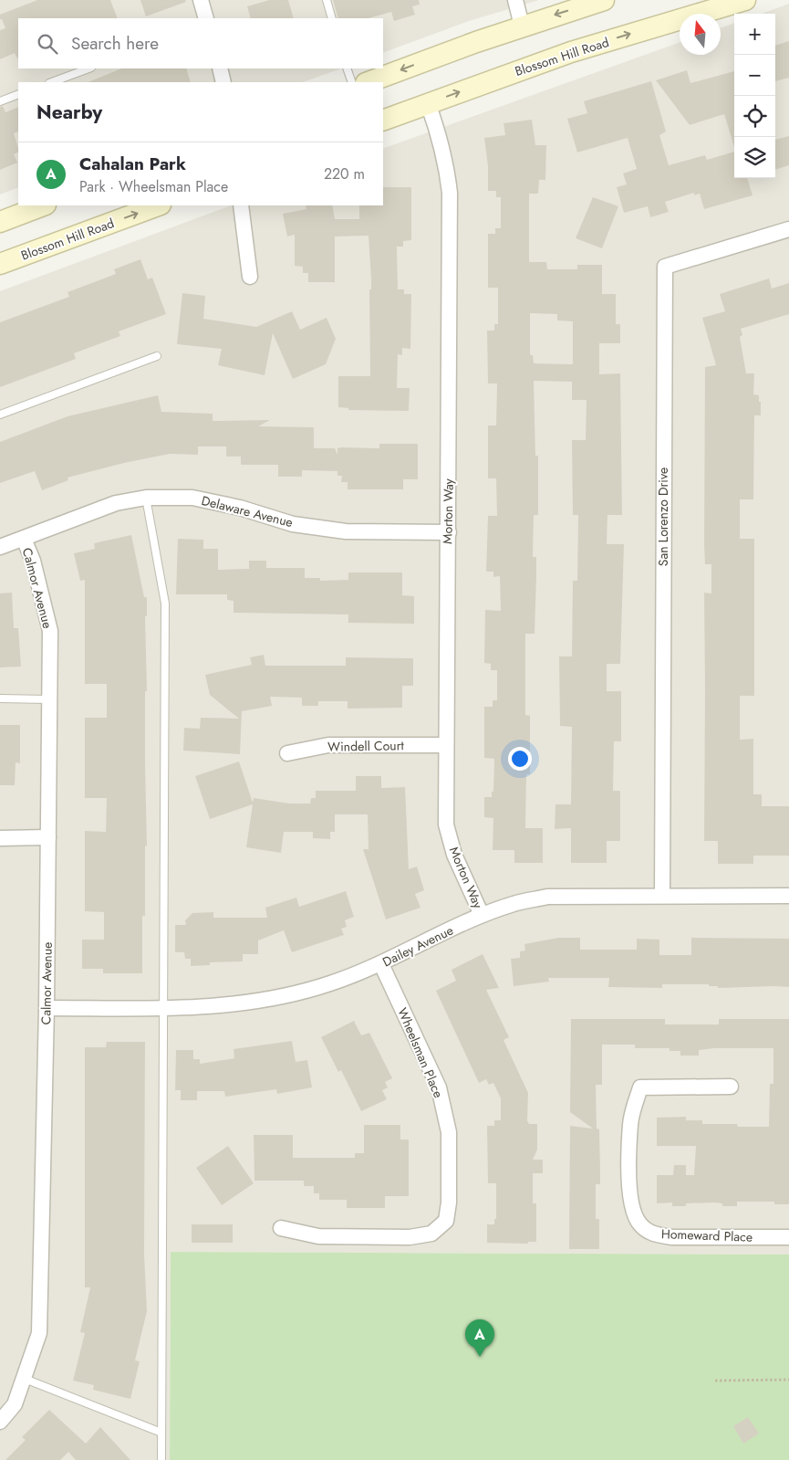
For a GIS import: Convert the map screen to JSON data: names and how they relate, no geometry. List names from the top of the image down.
{
  "streets": {
    "main road": ["Blossom Hill Road"],
    "street": [
      "Delaware Avenue",
      "Morton Way",
      "San Lorenzo Drive",
      "Calmor Avenue",
      "Windell Court",
      "Dailey Avenue",
      "Wheelsman Place",
      "Homeward Place"
    ]
  },
  "crossings": [
    ["Blossom Hill Road", "Morton Way"],
    ["Delaware Avenue", "Morton Way"],
    ["Delaware Avenue", "Calmor Avenue"],
    ["Morton Way", "Windell Court"],
    ["Morton Way", "Dailey Avenue"],
    ["San Lorenzo Drive", "Dailey Avenue"],
    ["Calmor Avenue", "Dailey Avenue"],
    ["Dailey Avenue", "Wheelsman Place"]
  ],
  "north": "top",
  "page": {
    "map_buttons": ["+", "−"],
    "search": "Search here",
    "heading": "Nearby",
    "list": [
      {
        "mark": "A",
        "name": "Cahalan Park",
        "note": "Park · Wheelsman Place",
        "value": "220 m"
      }
    ],
    "pins": "A"
  }
}
